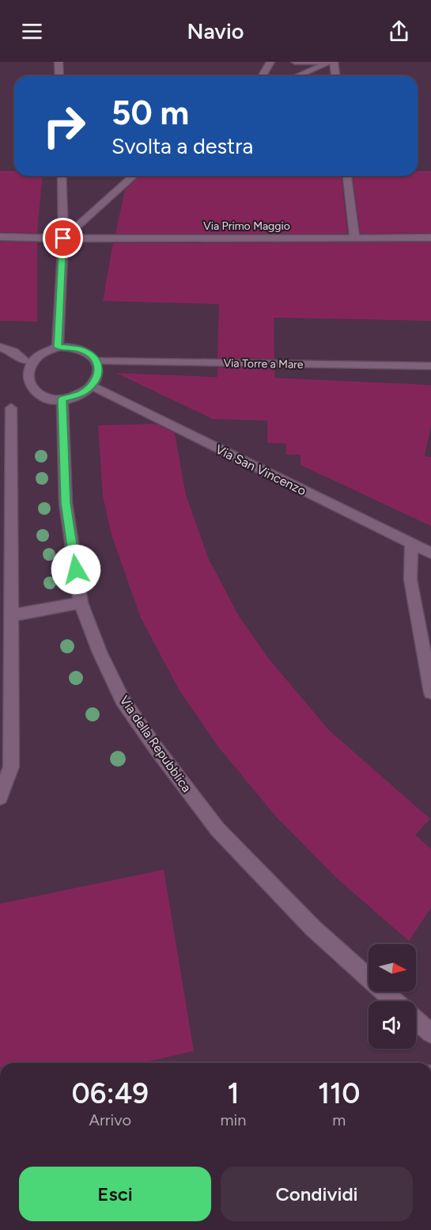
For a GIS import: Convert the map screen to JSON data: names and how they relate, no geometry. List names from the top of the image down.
{
  "streets": {
    "street": [
      "Via Primo Maggio",
      "Via Torre a Mare",
      "Via San Vincenzo",
      "Via della Repubblica"
    ]
  },
  "crossings": [
    ["Via Torre a Mare", "Via San Vincenzo"],
    ["Via Torre a Mare", "Via della Repubblica"],
    ["Via San Vincenzo", "Via della Repubblica"]
  ],
  "north": "right",
  "page": {
    "header": "Navio",
    "turn": ["50 m", "Svolta a destra"],
    "eta": [
      "06:49",
      "Arrivo",
      "1",
      "min",
      "110",
      "m"
    ],
    "buttons": ["Esci", "Condividi"]
  }
}
